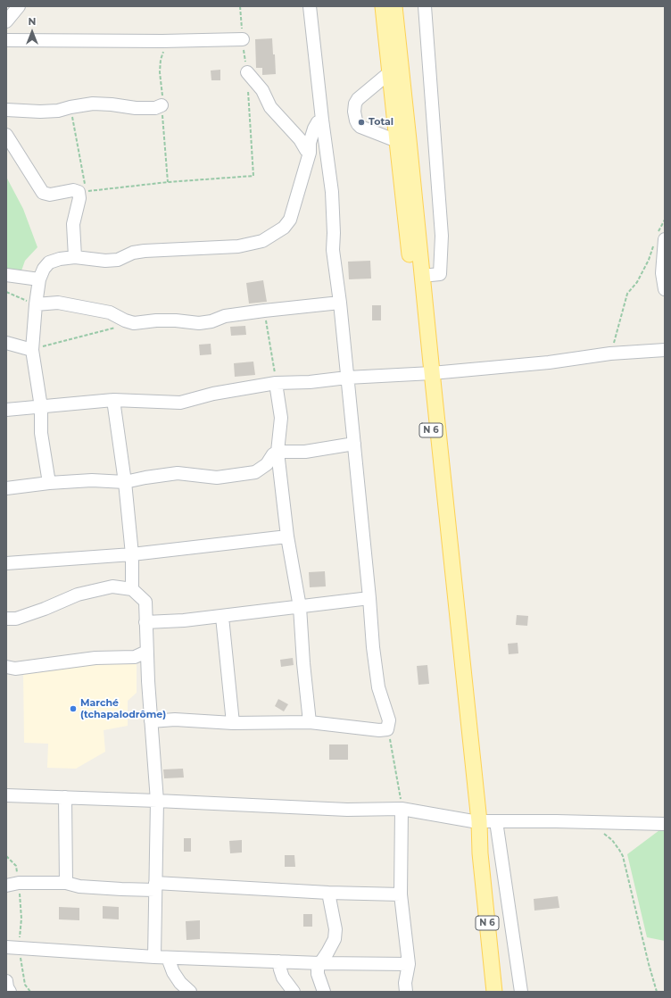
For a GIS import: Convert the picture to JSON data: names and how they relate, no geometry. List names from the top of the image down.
{
  "streets": {
    "main road": ["N 6"]
  },
  "places": ["Total", "Marché (tchapalodrôme)"],
  "north": "top"
}
